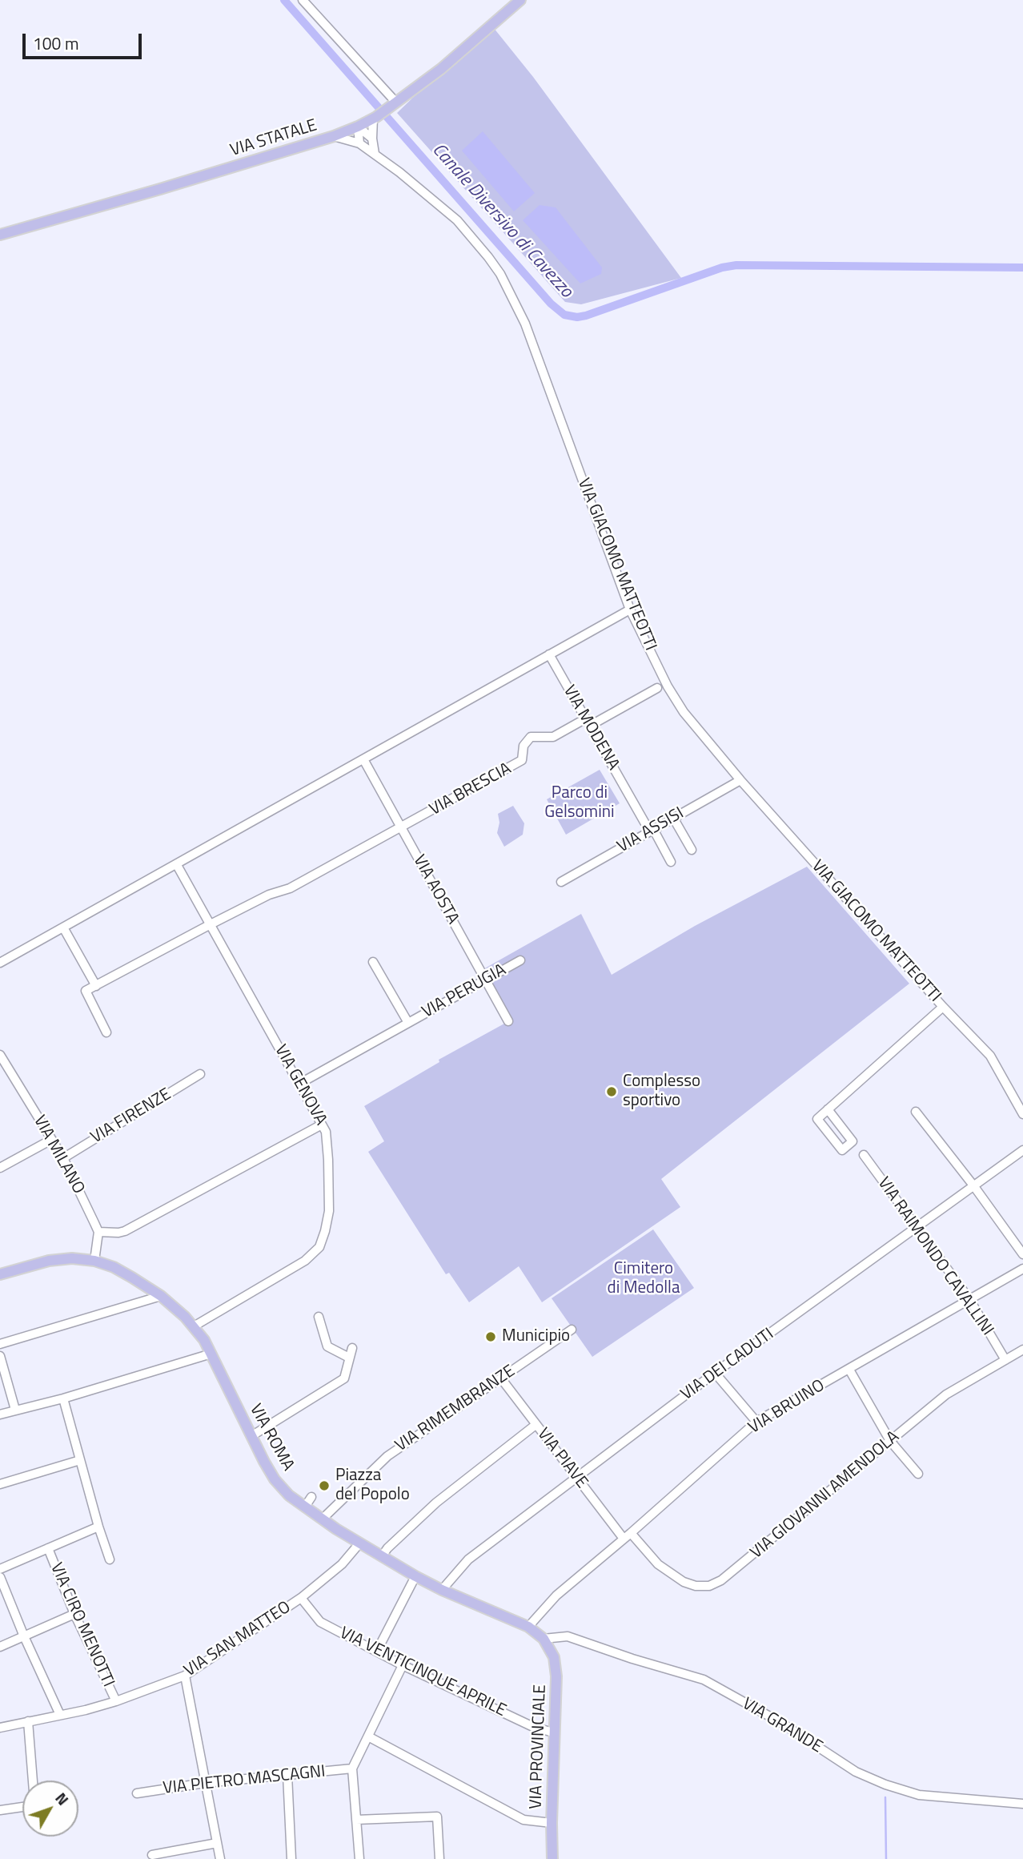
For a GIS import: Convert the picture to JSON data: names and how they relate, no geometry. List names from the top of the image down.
{
  "streets": {
    "main road": ["VIA STATALE", "VIA ROMA", "VIA PROVINCIALE"],
    "street": [
      "VIA GIACOMO MATTEOTTI",
      "VIA MODENA",
      "VIA BRESCIA",
      "VIA ASSISI",
      "VIA AOSTA",
      "VIA PERUGIA",
      "VIA GENOVA",
      "VIA FIRENZE",
      "VIA MILANO",
      "VIA RAIMONDO CAVALLINI",
      "VIA DEI CADUTI",
      "VIA BRUINO",
      "VIA RIMEMBRANZE",
      "VIA PIAVE",
      "VIA GIOVANNI AMENDOLA",
      "VIA CIRO MENOTTI",
      "VIA SAN MATTEO",
      "VIA VENTICINQUE APRILE",
      "VIA GRANDE",
      "VIA PIETRO MASCAGNI"
    ]
  },
  "crossings": [
    ["VIA STATALE", "VIA GIACOMO MATTEOTTI"],
    ["VIA GIACOMO MATTEOTTI", "VIA ASSISI"],
    ["VIA MODENA", "VIA BRESCIA"],
    ["VIA MODENA", "VIA ASSISI"],
    ["VIA BRESCIA", "VIA AOSTA"],
    ["VIA AOSTA", "VIA PERUGIA"],
    ["VIA PERUGIA", "VIA GENOVA"],
    ["VIA GENOVA", "VIA ROMA"],
    ["VIA FIRENZE", "VIA MILANO"],
    ["VIA RAIMONDO CAVALLINI", "VIA DEI CADUTI"],
    ["VIA RAIMONDO CAVALLINI", "VIA BRUINO"],
    ["VIA RAIMONDO CAVALLINI", "VIA GIOVANNI AMENDOLA"],
    ["VIA DEI CADUTI", "VIA ROMA"],
    ["VIA DEI CADUTI", "VIA PIAVE"],
    ["VIA BRUINO", "VIA ROMA"],
    ["VIA BRUINO", "VIA PIAVE"],
    ["VIA BRUINO", "VIA GIOVANNI AMENDOLA"],
    ["VIA RIMEMBRANZE", "VIA ROMA"],
    ["VIA RIMEMBRANZE", "VIA PIAVE"],
    ["VIA ROMA", "VIA SAN MATTEO"],
    ["VIA ROMA", "VIA GRANDE"],
    ["VIA ROMA", "VIA PROVINCIALE"],
    ["VIA CIRO MENOTTI", "VIA SAN MATTEO"],
    ["VIA SAN MATTEO", "VIA VENTICINQUE APRILE"],
    ["VIA VENTICINQUE APRILE", "VIA PROVINCIALE"],
    ["VIA GRANDE", "VIA PROVINCIALE"]
  ],
  "water": ["Canale Diversivo di Cavezzo"],
  "parks": ["Parco di Gelsomini", "Cimitero di Medolla"],
  "places": ["Complesso sportivo", "Municipio", "Piazza del Popolo"],
  "scale_bar": "100 m",
  "north": "top right"
}
